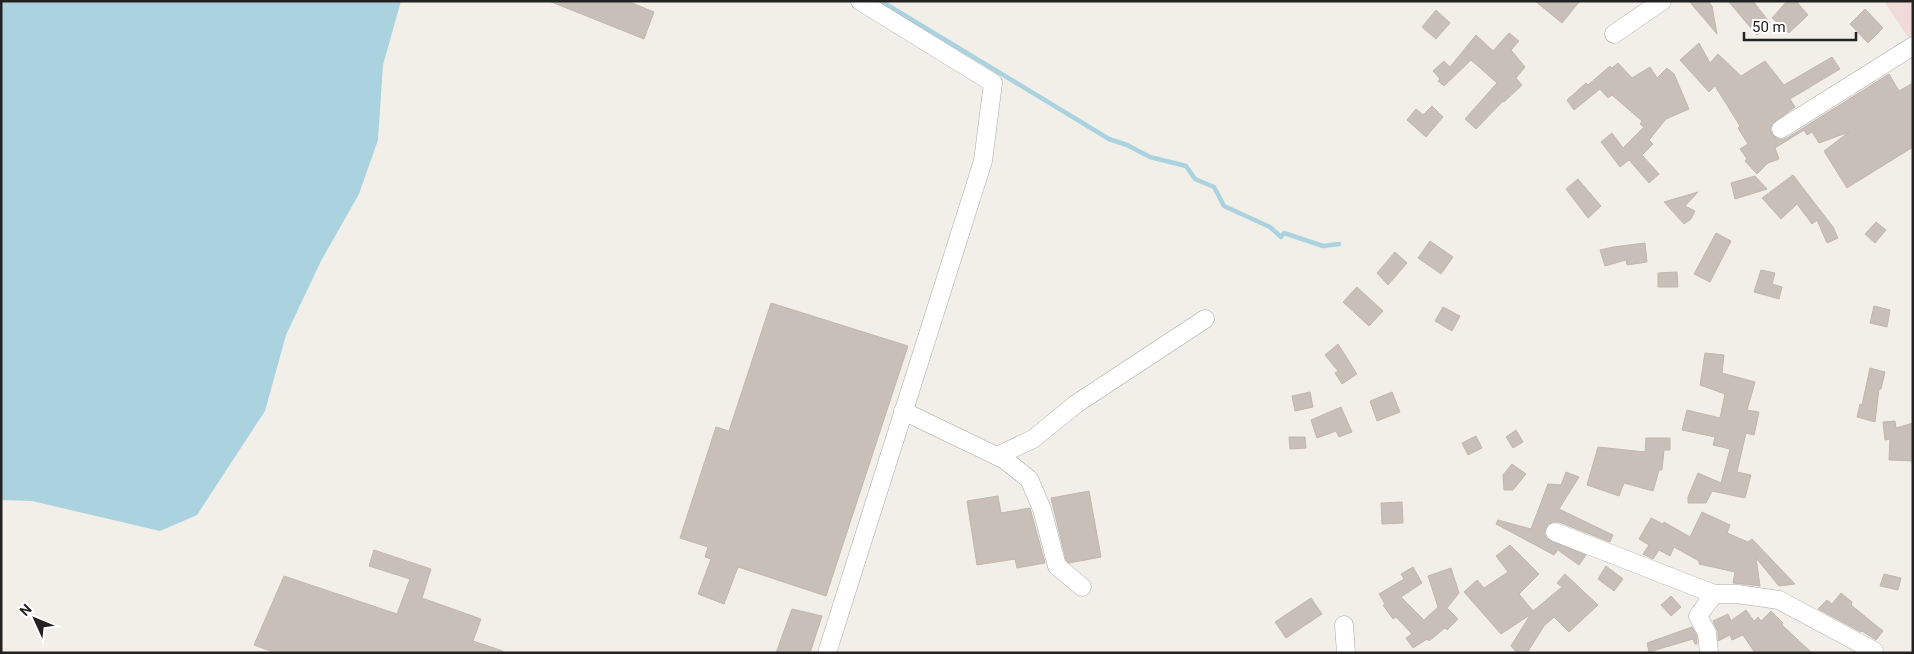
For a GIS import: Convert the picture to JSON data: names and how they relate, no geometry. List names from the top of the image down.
{
  "scale_bar": "50 m",
  "north": "top left"
}
